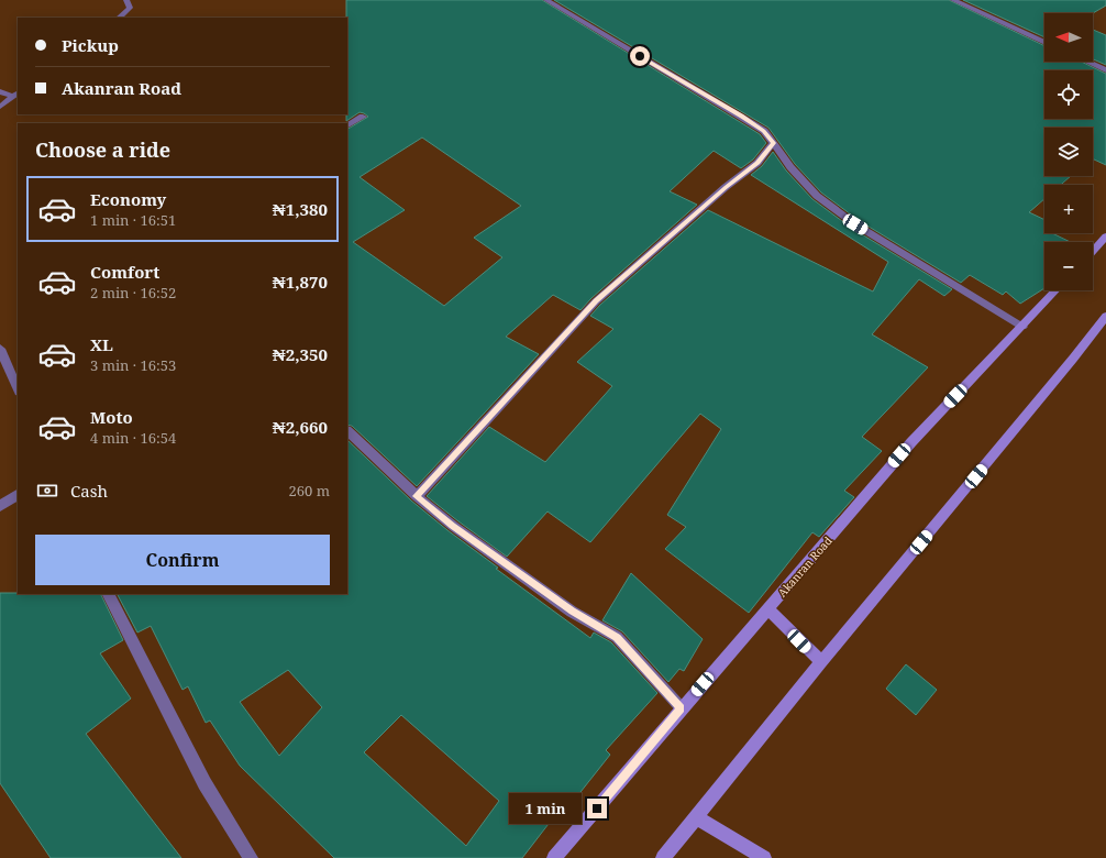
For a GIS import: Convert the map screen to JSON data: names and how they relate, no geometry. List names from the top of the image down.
{
  "streets": {
    "main road": ["Akanran Road"]
  },
  "north": "left",
  "page": {
    "map_buttons": ["+", "−"],
    "banner": ["Pickup", "Akanran Road"],
    "heading": "Choose a ride",
    "list": [
      {
        "name": "Economy",
        "note": "1 min · 16:51",
        "value": "₦1,380"
      },
      {
        "name": "Comfort",
        "note": "2 min · 16:52",
        "value": "₦1,870"
      },
      {
        "name": "XL",
        "note": "3 min · 16:53",
        "value": "₦2,350"
      },
      {
        "name": "Moto",
        "note": "4 min · 16:54",
        "value": "₦2,660"
      }
    ],
    "pay": ["Cash", "260 m"],
    "buttons": "Confirm",
    "bubble": "1 min"
  }
}
